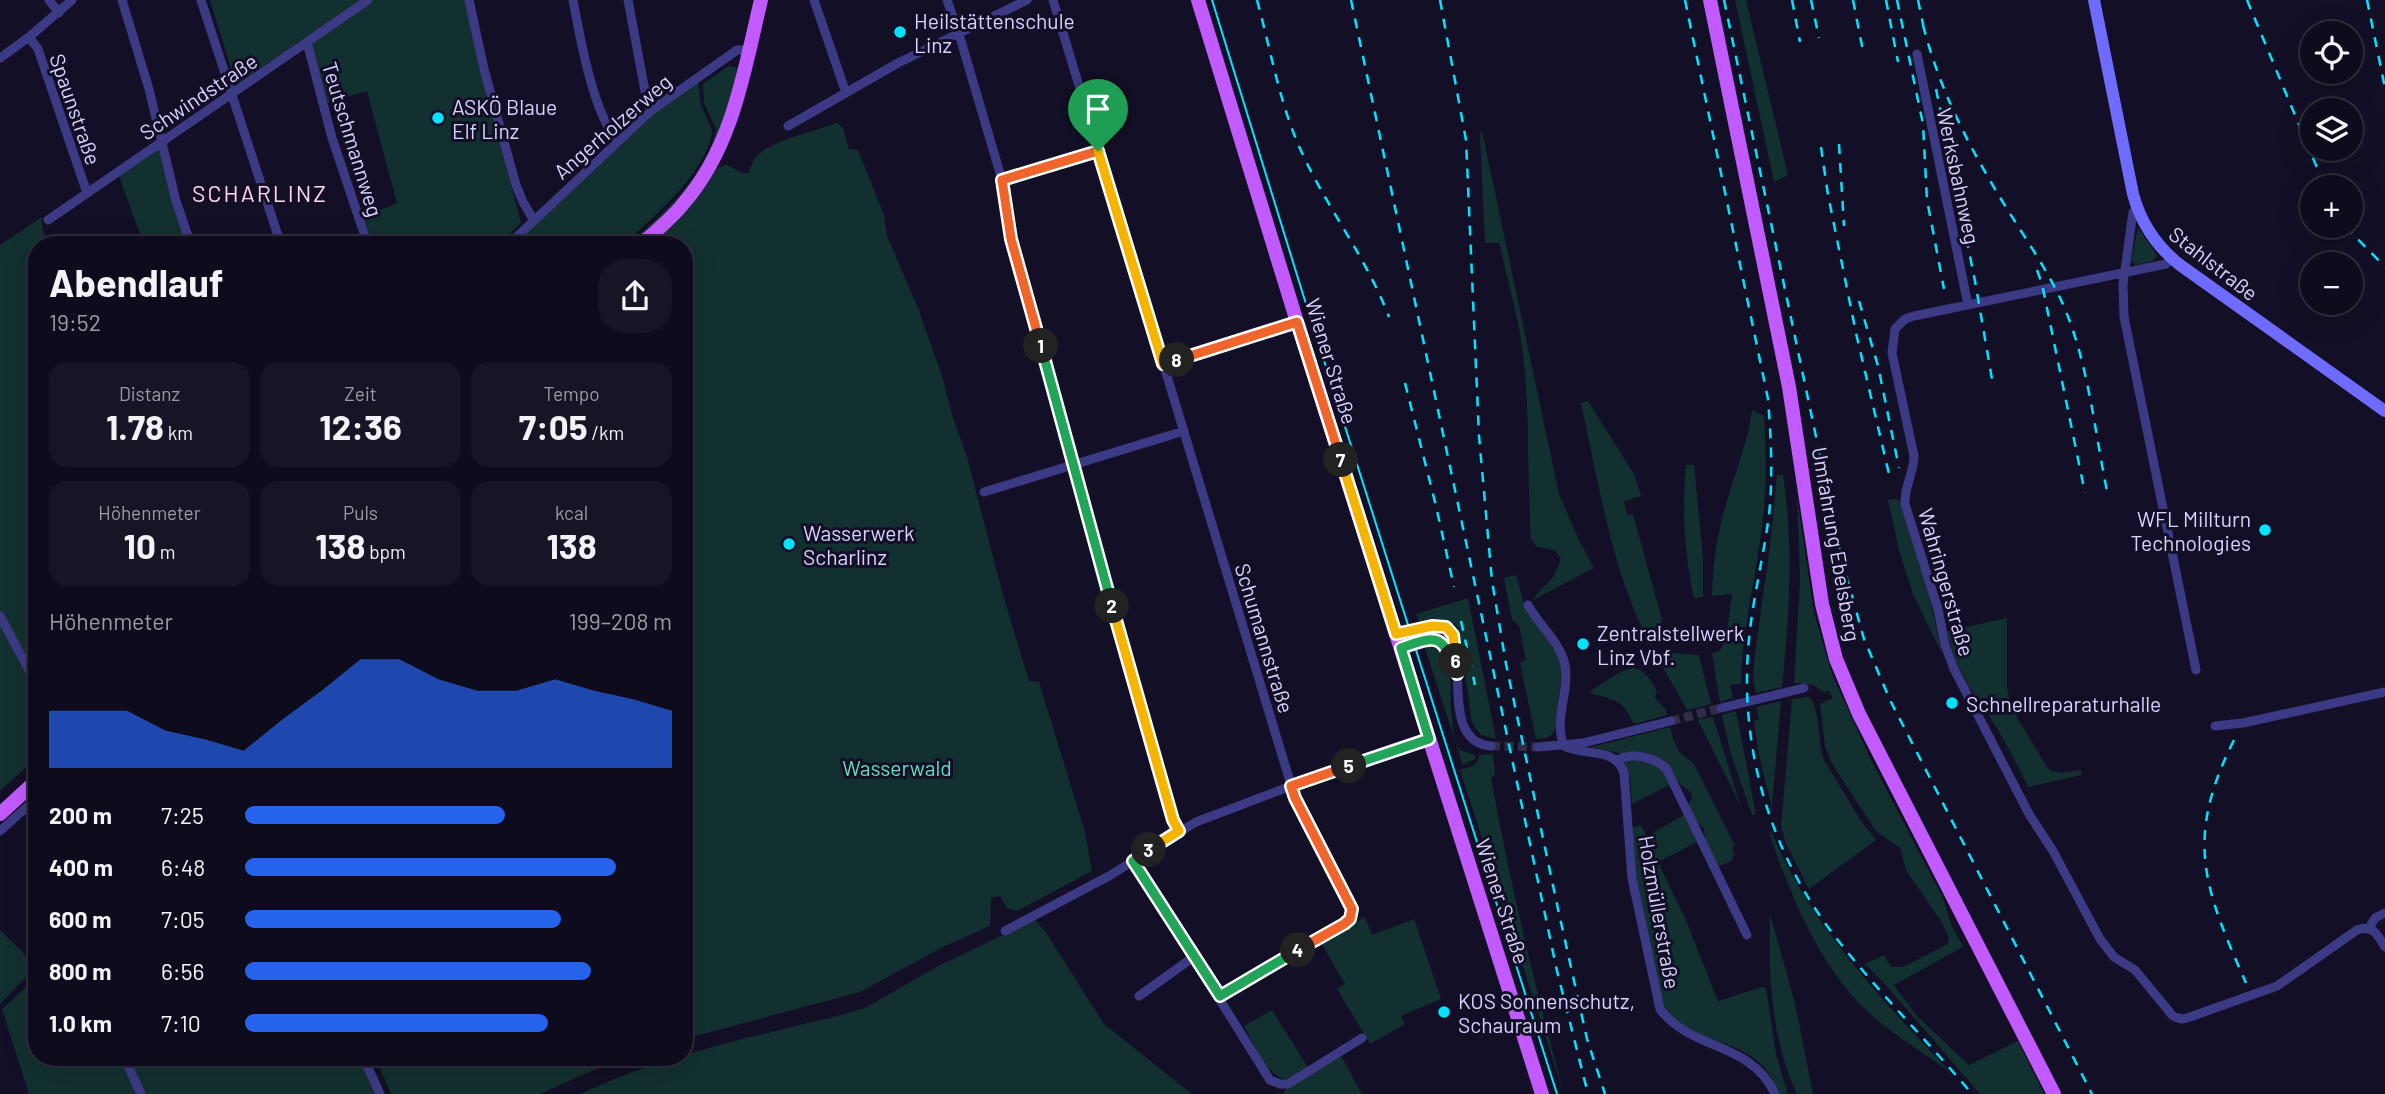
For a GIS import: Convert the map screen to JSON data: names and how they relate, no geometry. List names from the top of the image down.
{
  "streets": {
    "main road": ["Wiener Straße", "Umfahrung Ebelsberg"],
    "street": [
      "Schwindstraße",
      "Spaunstraße",
      "Angerholzerweg",
      "Teutschmannweg",
      "Werksbahnweg",
      "Stahlstraße",
      "Wahringerstraße",
      "Schumannstraße",
      "Holzmüllerstraße"
    ]
  },
  "crossings": [
    ["Schwindstraße", "Spaunstraße"],
    ["Schwindstraße", "Teutschmannweg"],
    ["Werksbahnweg", "Wahringerstraße"],
    ["Stahlstraße", "Wahringerstraße"]
  ],
  "districts": ["SCHARLINZ"],
  "parks": ["Wasserwald"],
  "places": [
    "Heilstättenschule Linz",
    "ASKÖ Blaue Elf Linz",
    "WFL Millturn Technologies",
    "Wasserwerk Scharlinz",
    "Zentralstellwerk Linz Vbf.",
    "Schnellreparaturhalle",
    "KOS Sonnenschutz, Schauraum"
  ],
  "page": {
    "map_buttons": ["+", "−"],
    "heading": ["Abendlauf", "19:52"],
    "pins": [
      "1",
      "8",
      "7",
      "2",
      "6",
      "5",
      "3",
      "4"
    ],
    "stats": [
      ["Distanz", "1.78 km"],
      ["Zeit", "12:36"],
      ["Tempo", "7:05 /km"],
      ["Höhenmeter", "10 m"],
      ["Puls", "138 bpm"],
      ["kcal", "138"]
    ],
    "chart": ["Höhenmeter", "199–208 m"],
    "list": [
      {
        "name": "200 m",
        "note": "7:25"
      },
      {
        "name": "400 m",
        "note": "6:48"
      },
      {
        "name": "600 m",
        "note": "7:05"
      },
      {
        "name": "800 m",
        "note": "6:56"
      },
      {
        "name": "1.0 km",
        "note": "7:10"
      }
    ]
  }
}
